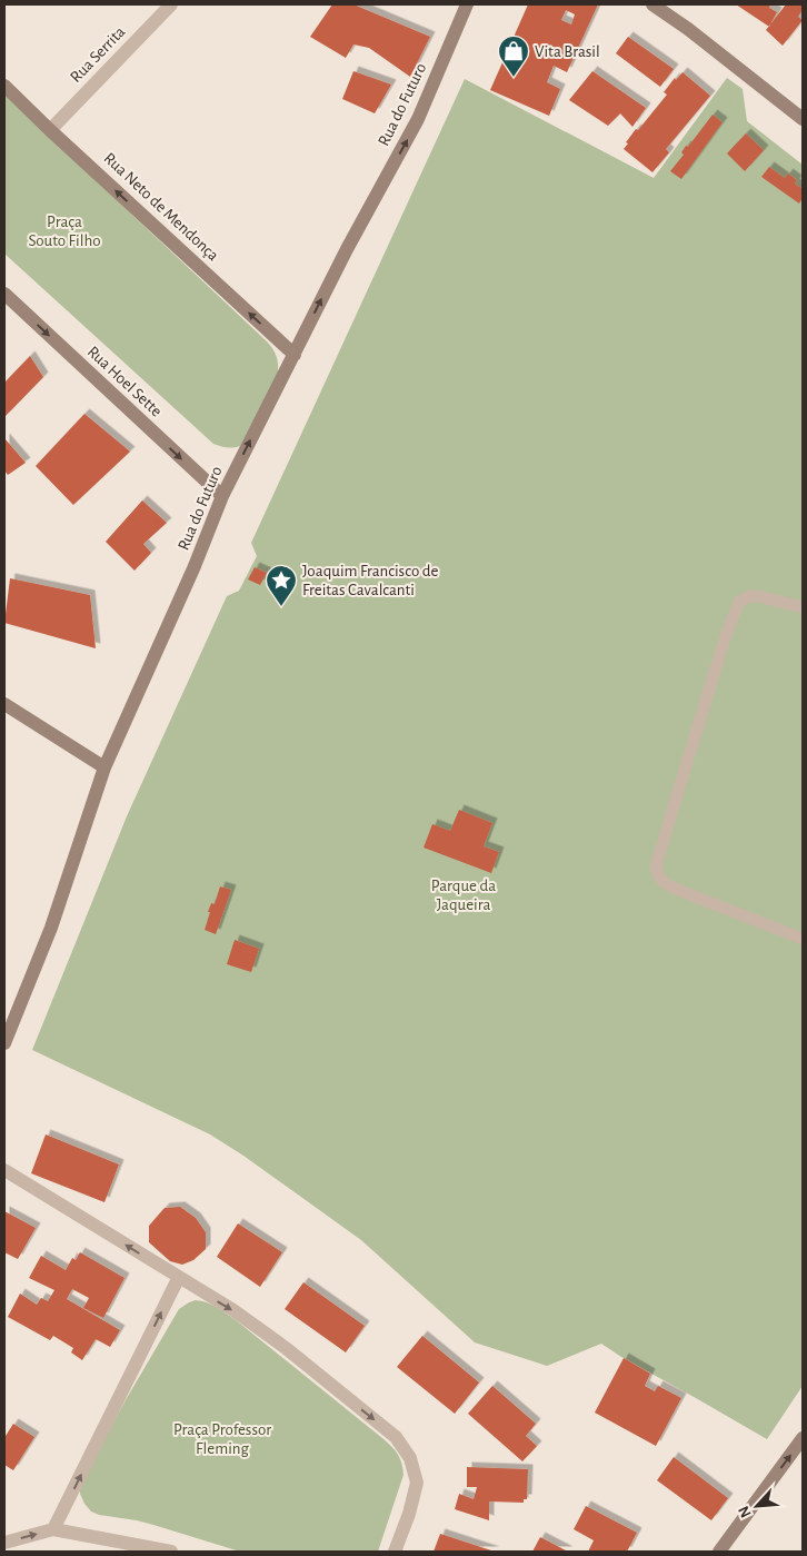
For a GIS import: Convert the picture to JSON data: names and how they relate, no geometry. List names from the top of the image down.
{
  "streets": {
    "street": [
      "Rua Serrita",
      "Rua do Futuro",
      "Rua Neto de Mendonça",
      "Rua Hoel Sette"
    ]
  },
  "crossings": [
    ["Rua Serrita", "Rua Neto de Mendonça"],
    ["Rua do Futuro", "Rua Neto de Mendonça"],
    ["Rua do Futuro", "Rua Hoel Sette"]
  ],
  "one_way": ["Rua do Futuro", "Rua Neto de Mendonça", "Rua Hoel Sette"],
  "parks": ["Praça Souto Filho", "Parque da Jaqueira", "Praça Professor Fleming"],
  "places": {
    "shop": ["Vita Brasil"],
    "place": ["Joaquim Francisco de Freitas Cavalcanti"]
  },
  "north": "bottom left"
}
